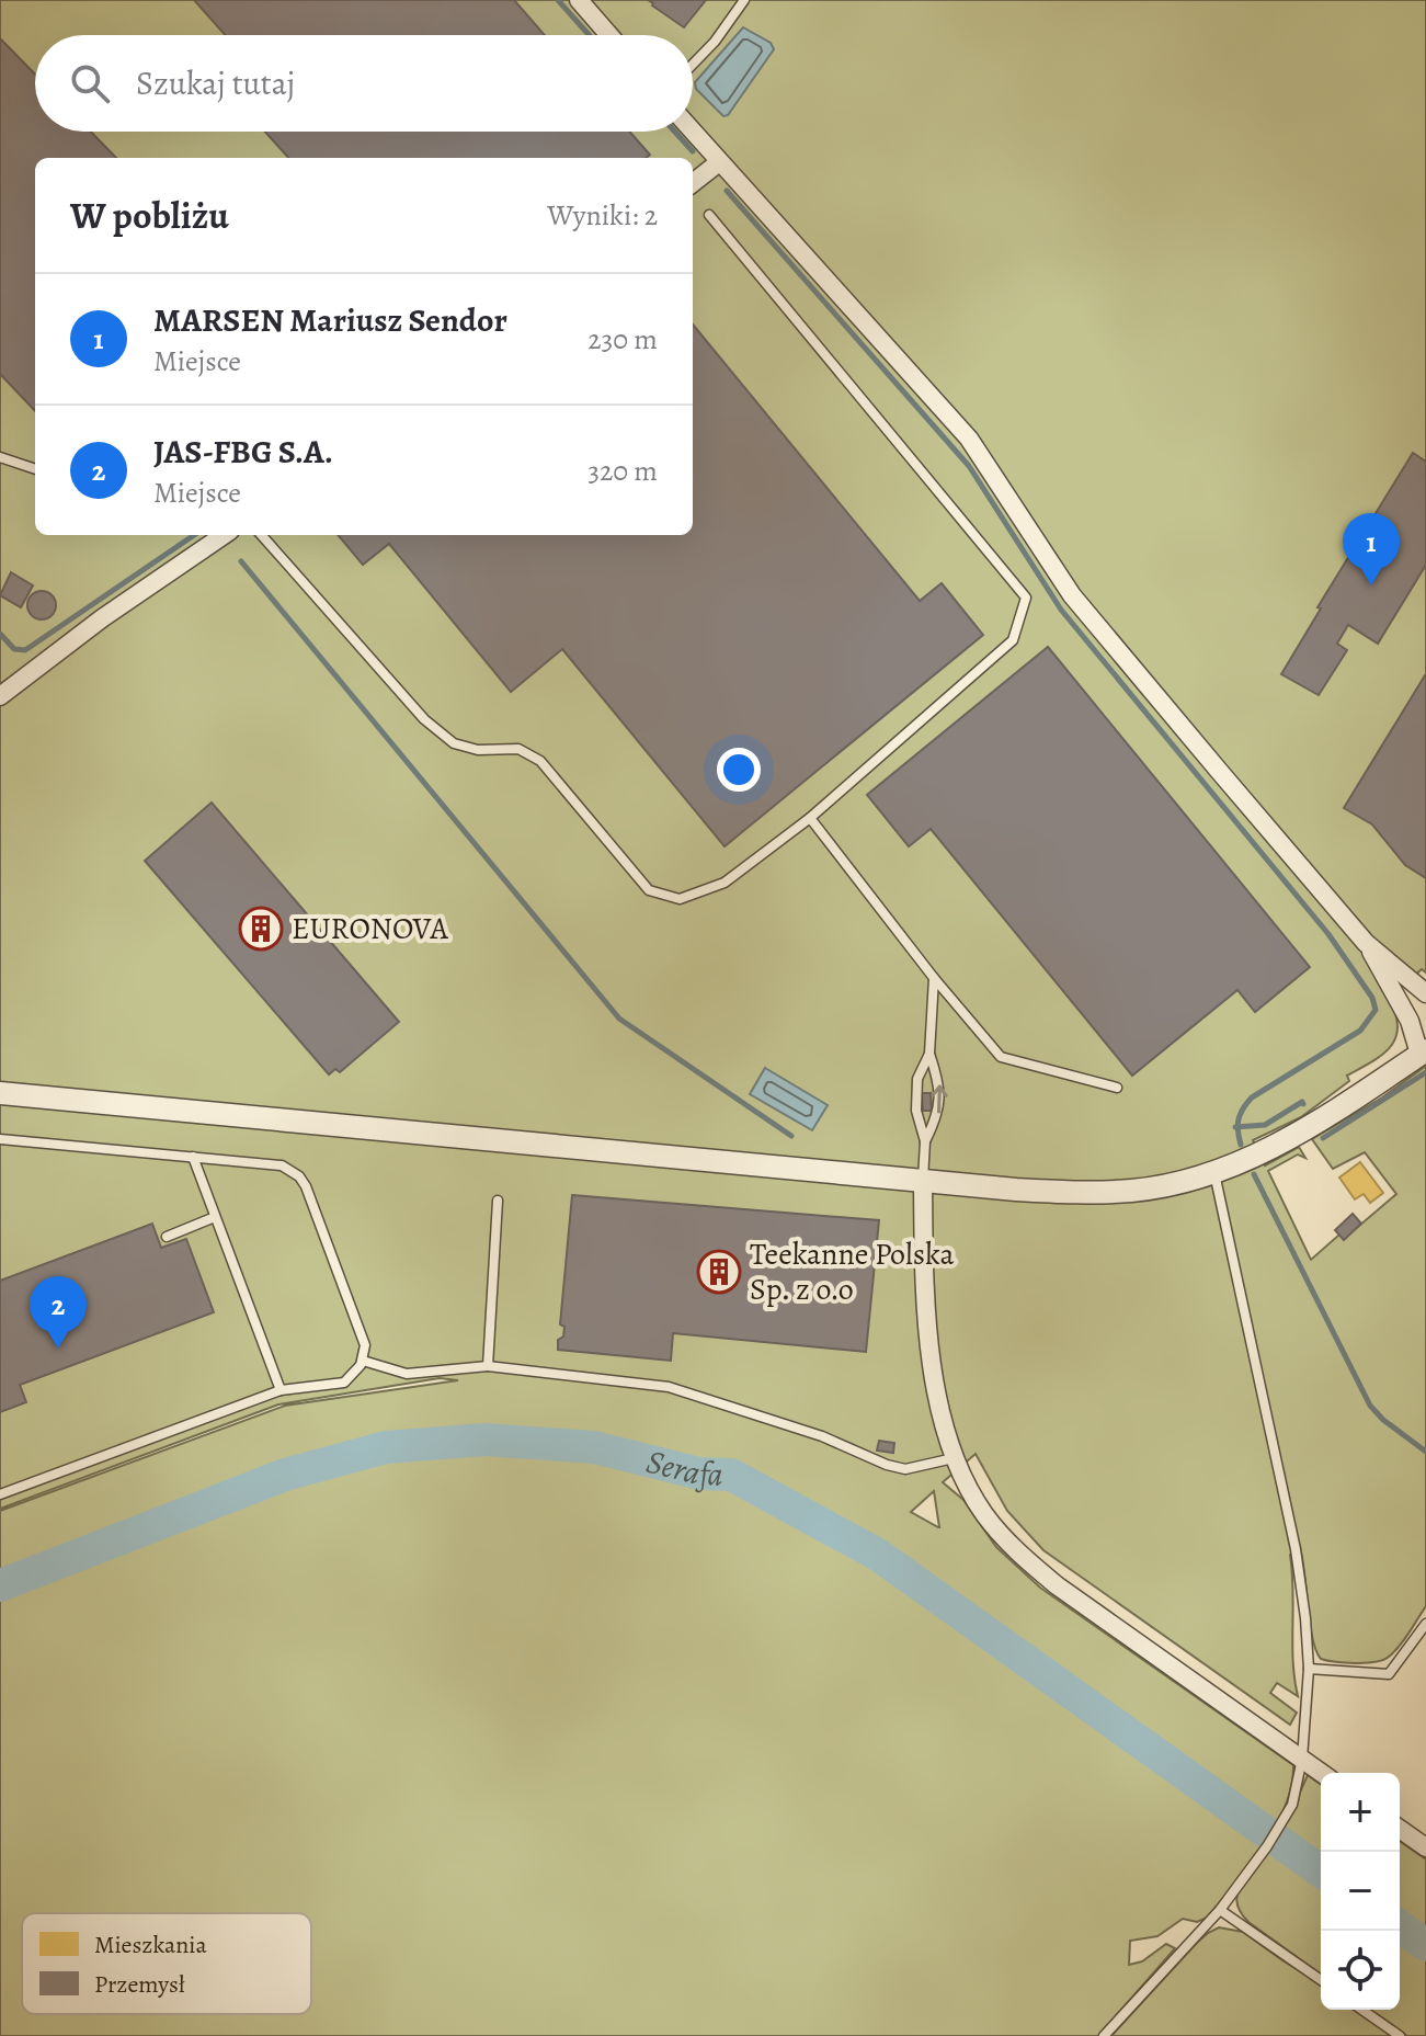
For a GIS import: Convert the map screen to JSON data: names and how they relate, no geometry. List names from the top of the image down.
{
  "water": ["Serafa"],
  "places": {
    "building": ["EURONOVA", "Teekanne Polska Sp. z o.o"]
  },
  "legend": ["Mieszkania", "Przemysł"],
  "page": {
    "search": "Szukaj tutaj",
    "heading": ["W pobliżu", "Wyniki: 2"],
    "list": [
      {
        "mark": "1",
        "name": "MARSEN Mariusz Sendor",
        "note": "Miejsce",
        "value": "230 m"
      },
      {
        "mark": "2",
        "name": "JAS-FBG S.A.",
        "note": "Miejsce",
        "value": "320 m"
      }
    ],
    "pins": ["1", "2"],
    "map_buttons": ["+", "−"]
  }
}
